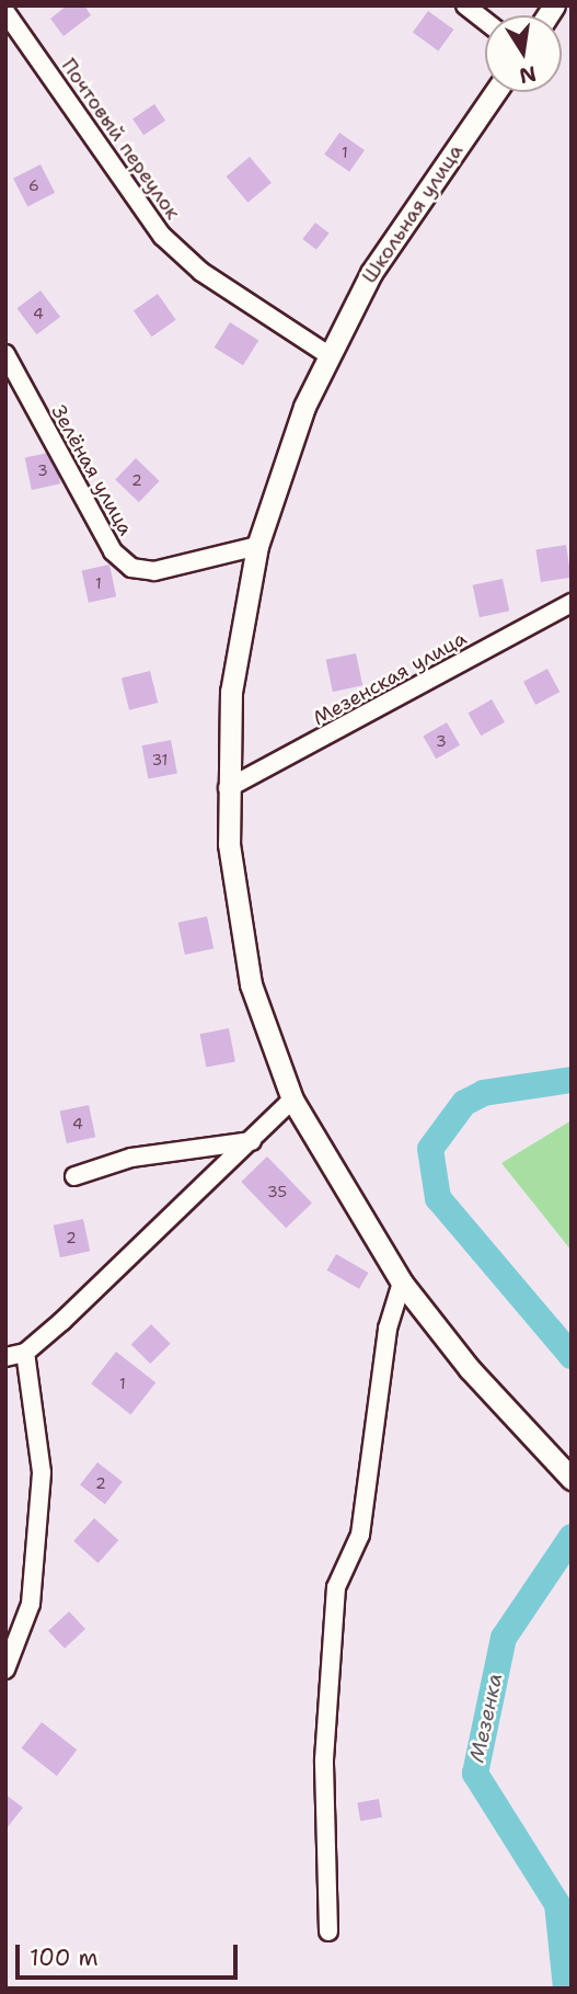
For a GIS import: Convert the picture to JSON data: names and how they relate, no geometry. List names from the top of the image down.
{
  "streets": {
    "main road": ["Школьная улица"],
    "street": ["Почтовый переулок", "Зелёная улица", "Мезенская улица"]
  },
  "crossings": [
    ["Почтовый переулок", "Школьная улица"],
    ["Школьная улица", "Зелёная улица"],
    ["Школьная улица", "Мезенская улица"]
  ],
  "water": ["Мезенка"],
  "house_numbers": [
    "1",
    "6",
    "4",
    "3",
    "2",
    "1",
    "3",
    "31",
    "4",
    "35",
    "2",
    "1",
    "2"
  ],
  "scale_bar": "100 m",
  "north": "bottom"
}
